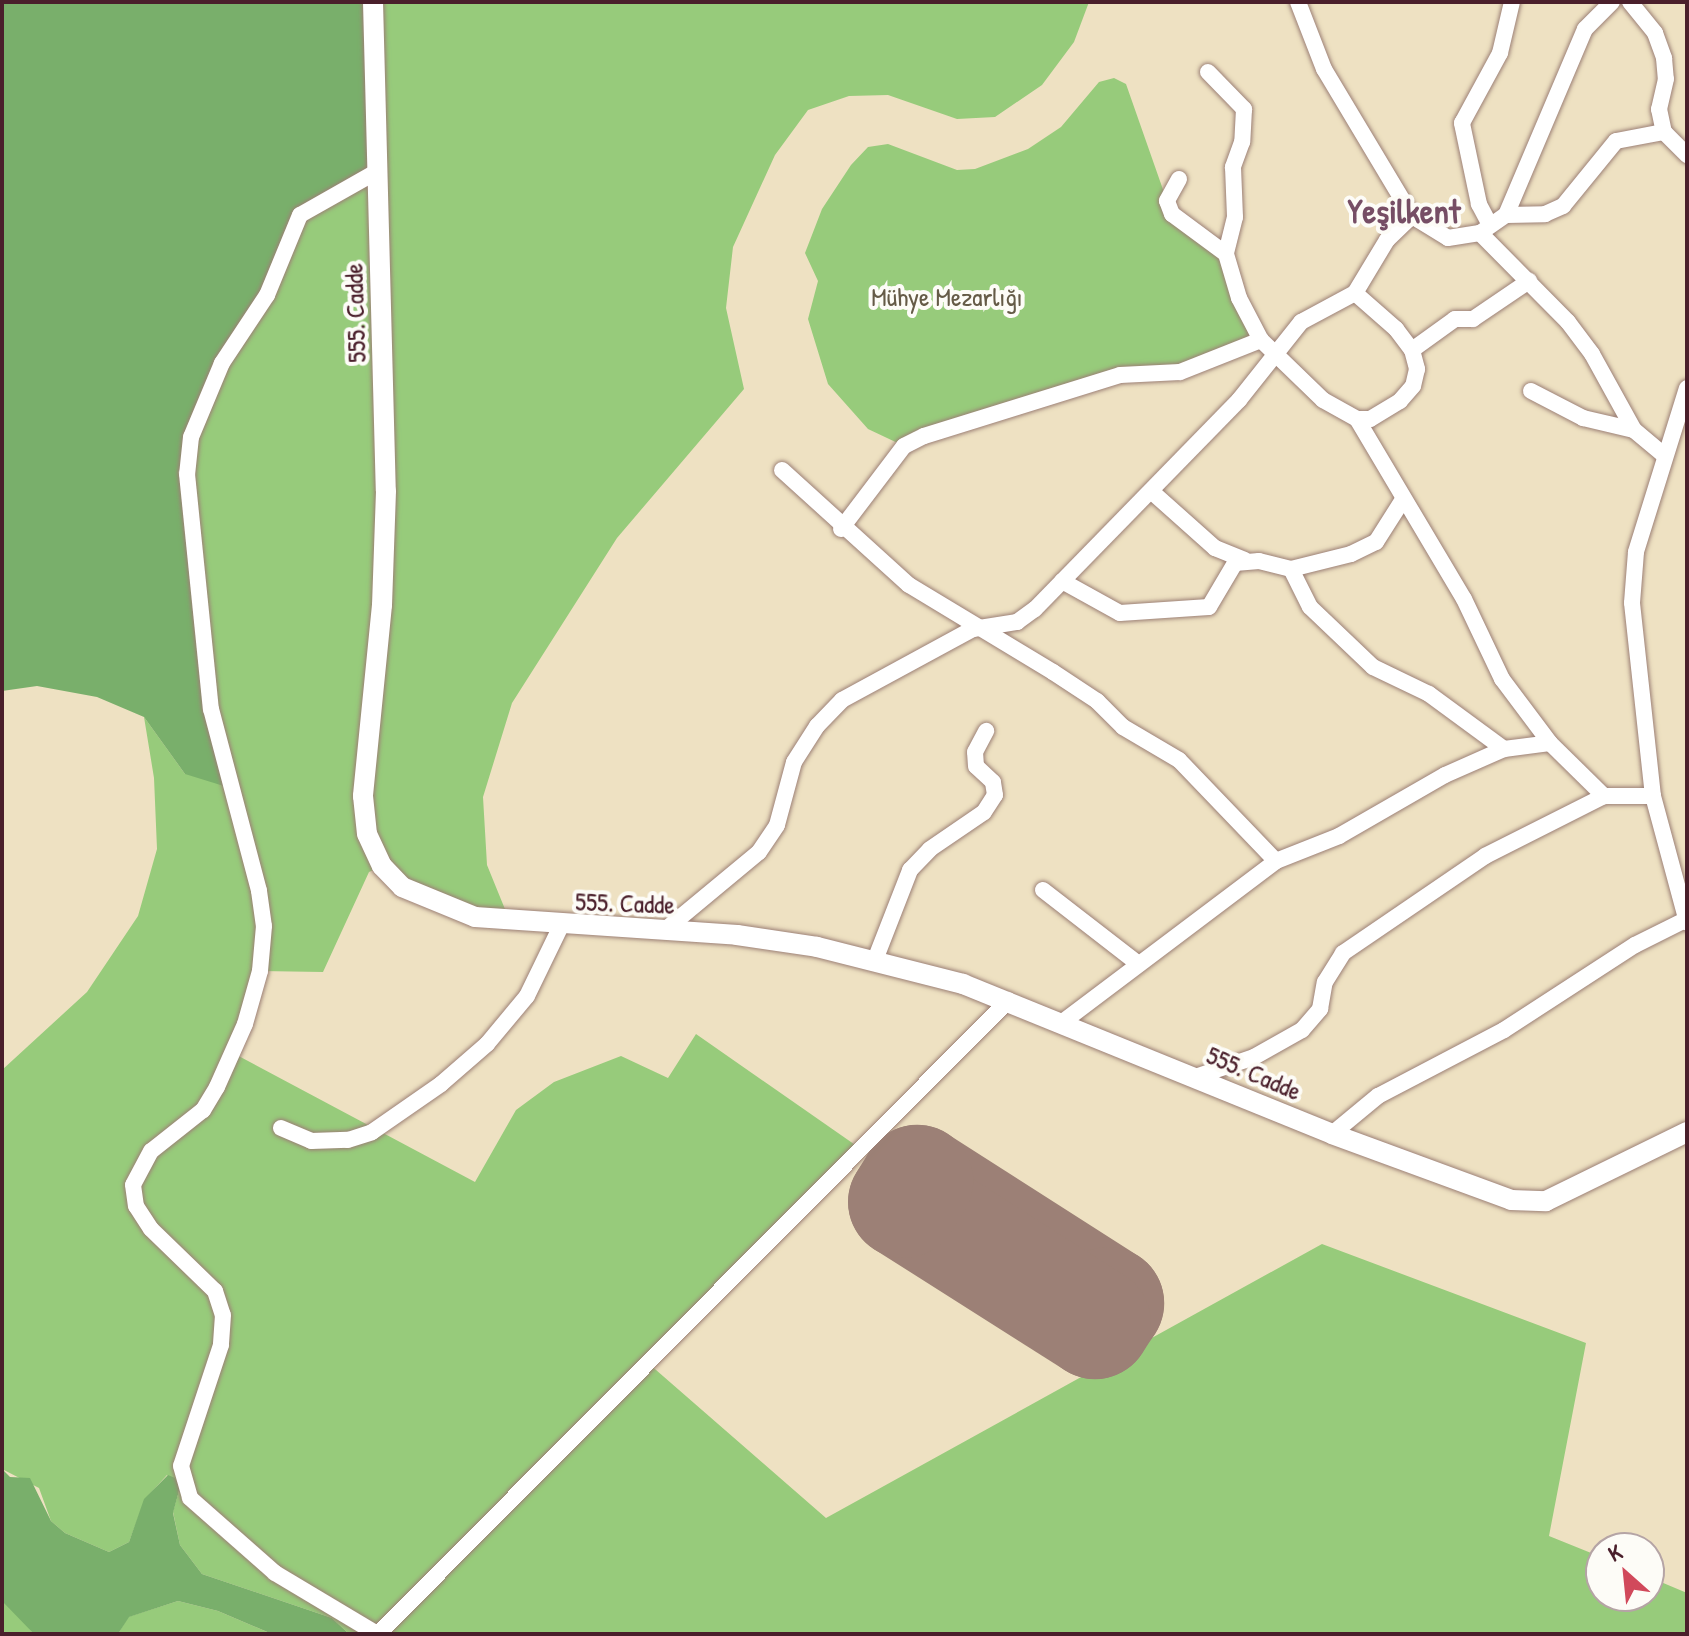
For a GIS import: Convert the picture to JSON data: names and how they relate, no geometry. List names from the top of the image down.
{
  "streets": {
    "street": ["555. Cadde"]
  },
  "districts": ["Yeşilkent"],
  "parks": ["Mühye Mezarlığı"],
  "north": "top left"
}
